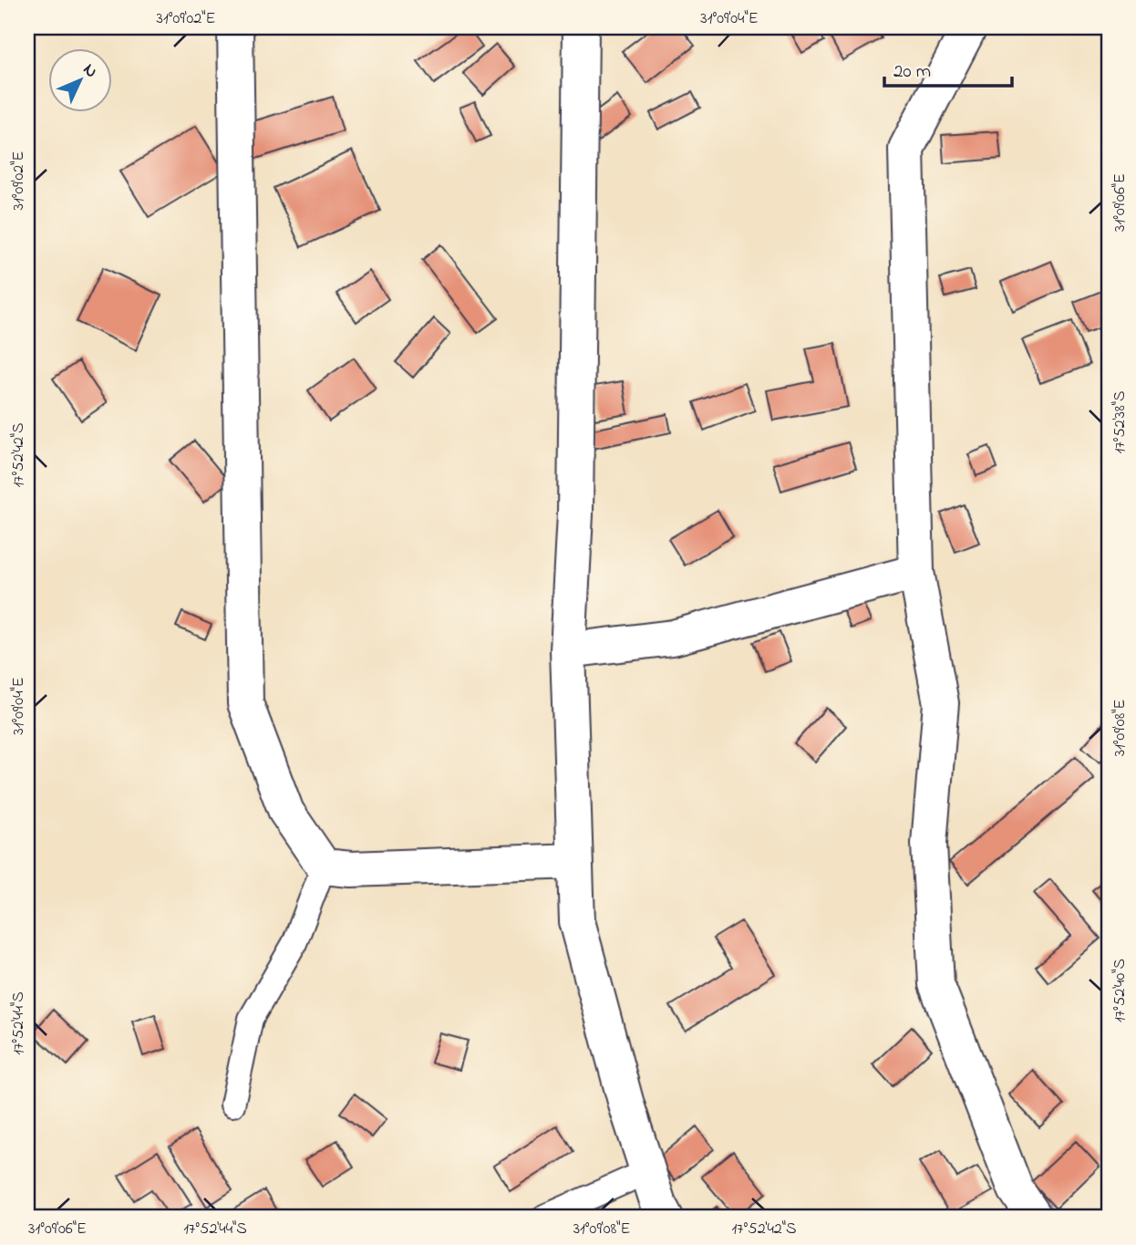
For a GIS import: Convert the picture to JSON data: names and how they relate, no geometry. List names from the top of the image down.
{
  "scale_bar": "20 m",
  "north": "top right",
  "coordinates": [
    "31°09'02\"E",
    "31°09'04\"E",
    "31°09'06\"E",
    "17°52'38\"S",
    "17°52'42\"S",
    "31°09'08\"E",
    "17°52'40\"S",
    "17°52'44\"S"
  ]
}
